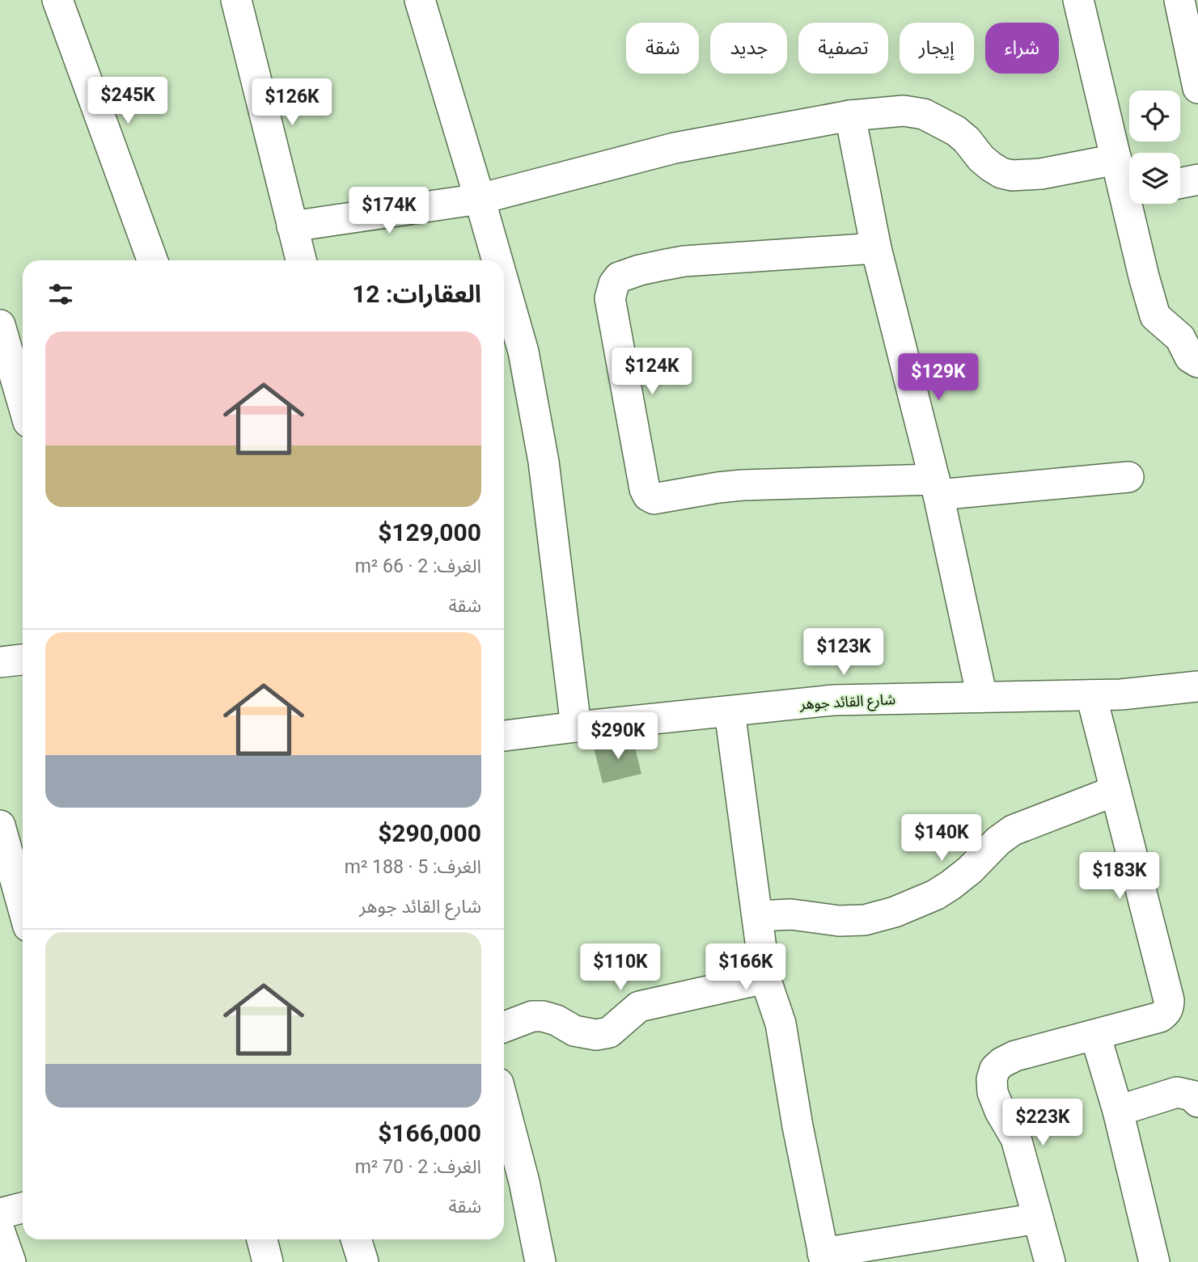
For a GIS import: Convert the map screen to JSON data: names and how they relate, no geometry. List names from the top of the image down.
{
  "streets": {
    "street": ["شارع القائد جوهر"]
  },
  "page": {
    "chip": [
      "شراء",
      "إيجار",
      "تصفية",
      "جديد",
      "شقة"
    ],
    "price": [
      "$245K",
      "$126K",
      "$174K",
      "$124K",
      "$129K",
      "$123K",
      "$290K",
      "$140K",
      "$183K",
      "$110K",
      "$166K",
      "$223K"
    ],
    "heading": "العقارات: 12",
    "list": [
      {
        "name": "$129,000",
        "note": "الغرف: 2 · 66 m² · شقة"
      },
      {
        "name": "$290,000",
        "note": "الغرف: 5 · 188 m² · شارع القائد جوهر"
      },
      {
        "name": "$166,000",
        "note": "الغرف: 2 · 70 m² · شقة"
      }
    ]
  }
}
